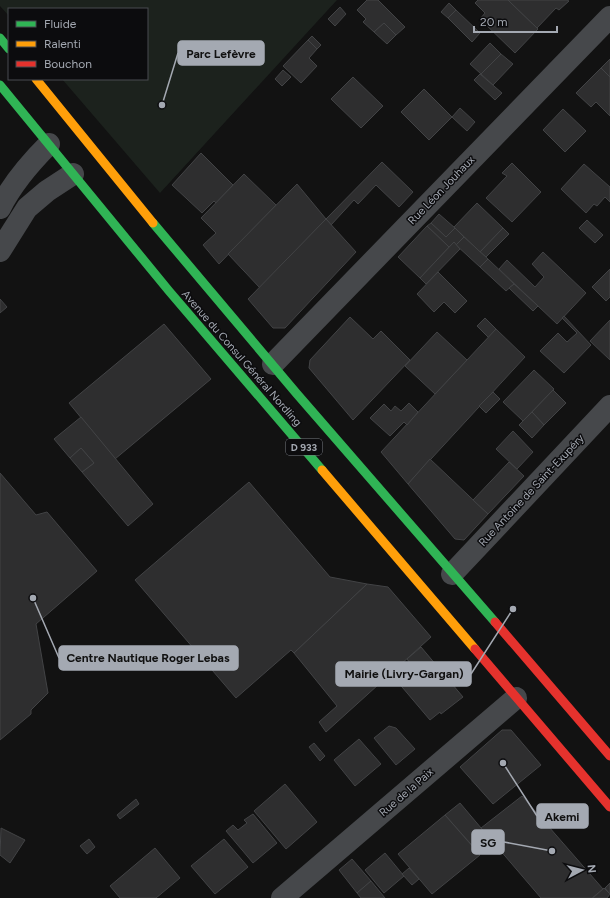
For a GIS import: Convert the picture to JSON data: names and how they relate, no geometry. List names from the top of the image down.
{
  "streets": {
    "main road": ["Avenue du Consul Général Nordling", "D 933"],
    "street": ["Rue Léon Jouhaux", "Rue Antoine de Saint-Exupéry", "Rue de la Paix"]
  },
  "crossings": [
    ["Rue Léon Jouhaux", "Avenue du Consul Général Nordling"],
    ["Avenue du Consul Général Nordling", "Rue Antoine de Saint-Exupéry"],
    ["Avenue du Consul Général Nordling", "Rue de la Paix"]
  ],
  "places": [
    "Parc Lefèvre",
    "Centre Nautique Roger Lebas",
    "Mairie (Livry-Gargan)",
    "Akemi",
    "SG"
  ],
  "legend": ["Fluide", "Ralenti", "Bouchon"],
  "scale_bar": "20 m",
  "north": "right"
}
